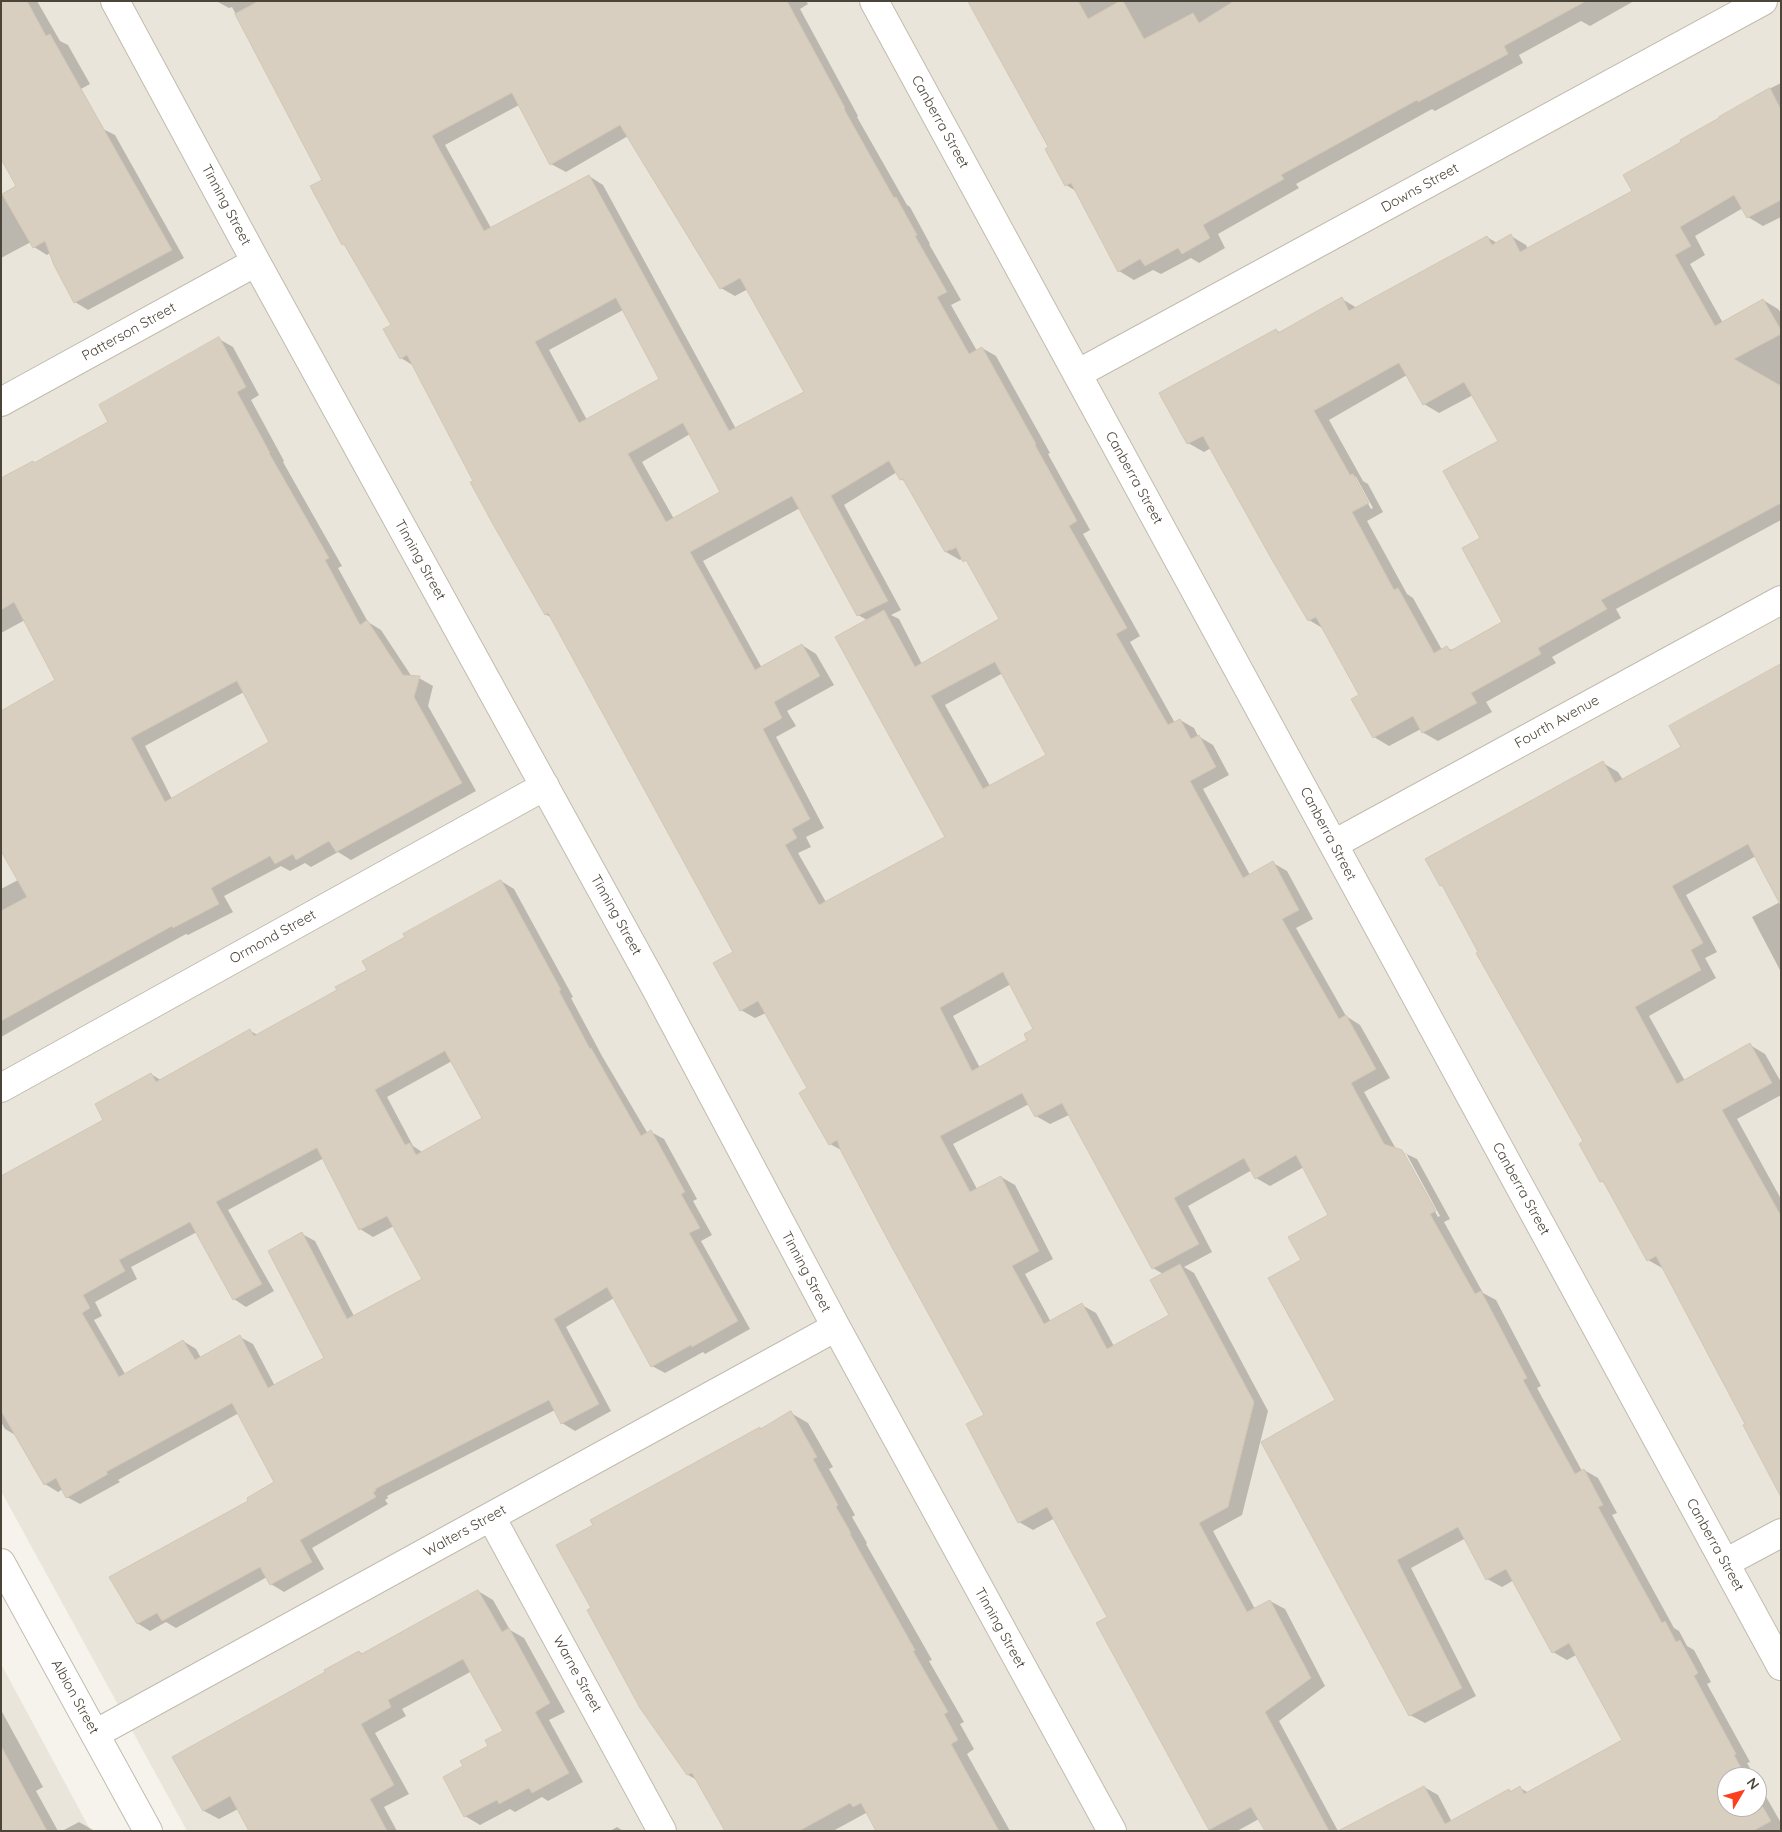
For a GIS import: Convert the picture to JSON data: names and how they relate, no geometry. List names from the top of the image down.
{
  "streets": {
    "street": [
      "Canberra Street",
      "Downs Street",
      "Tinning Street",
      "Patterson Street",
      "Fourth Avenue",
      "Ormond Street",
      "Walters Street",
      "Warne Street",
      "Albion Street"
    ]
  },
  "crossings": [
    ["Canberra Street", "Downs Street"],
    ["Canberra Street", "Fourth Avenue"],
    ["Tinning Street", "Patterson Street"],
    ["Tinning Street", "Ormond Street"],
    ["Tinning Street", "Walters Street"],
    ["Walters Street", "Warne Street"],
    ["Walters Street", "Albion Street"]
  ],
  "north": "top right"
}
